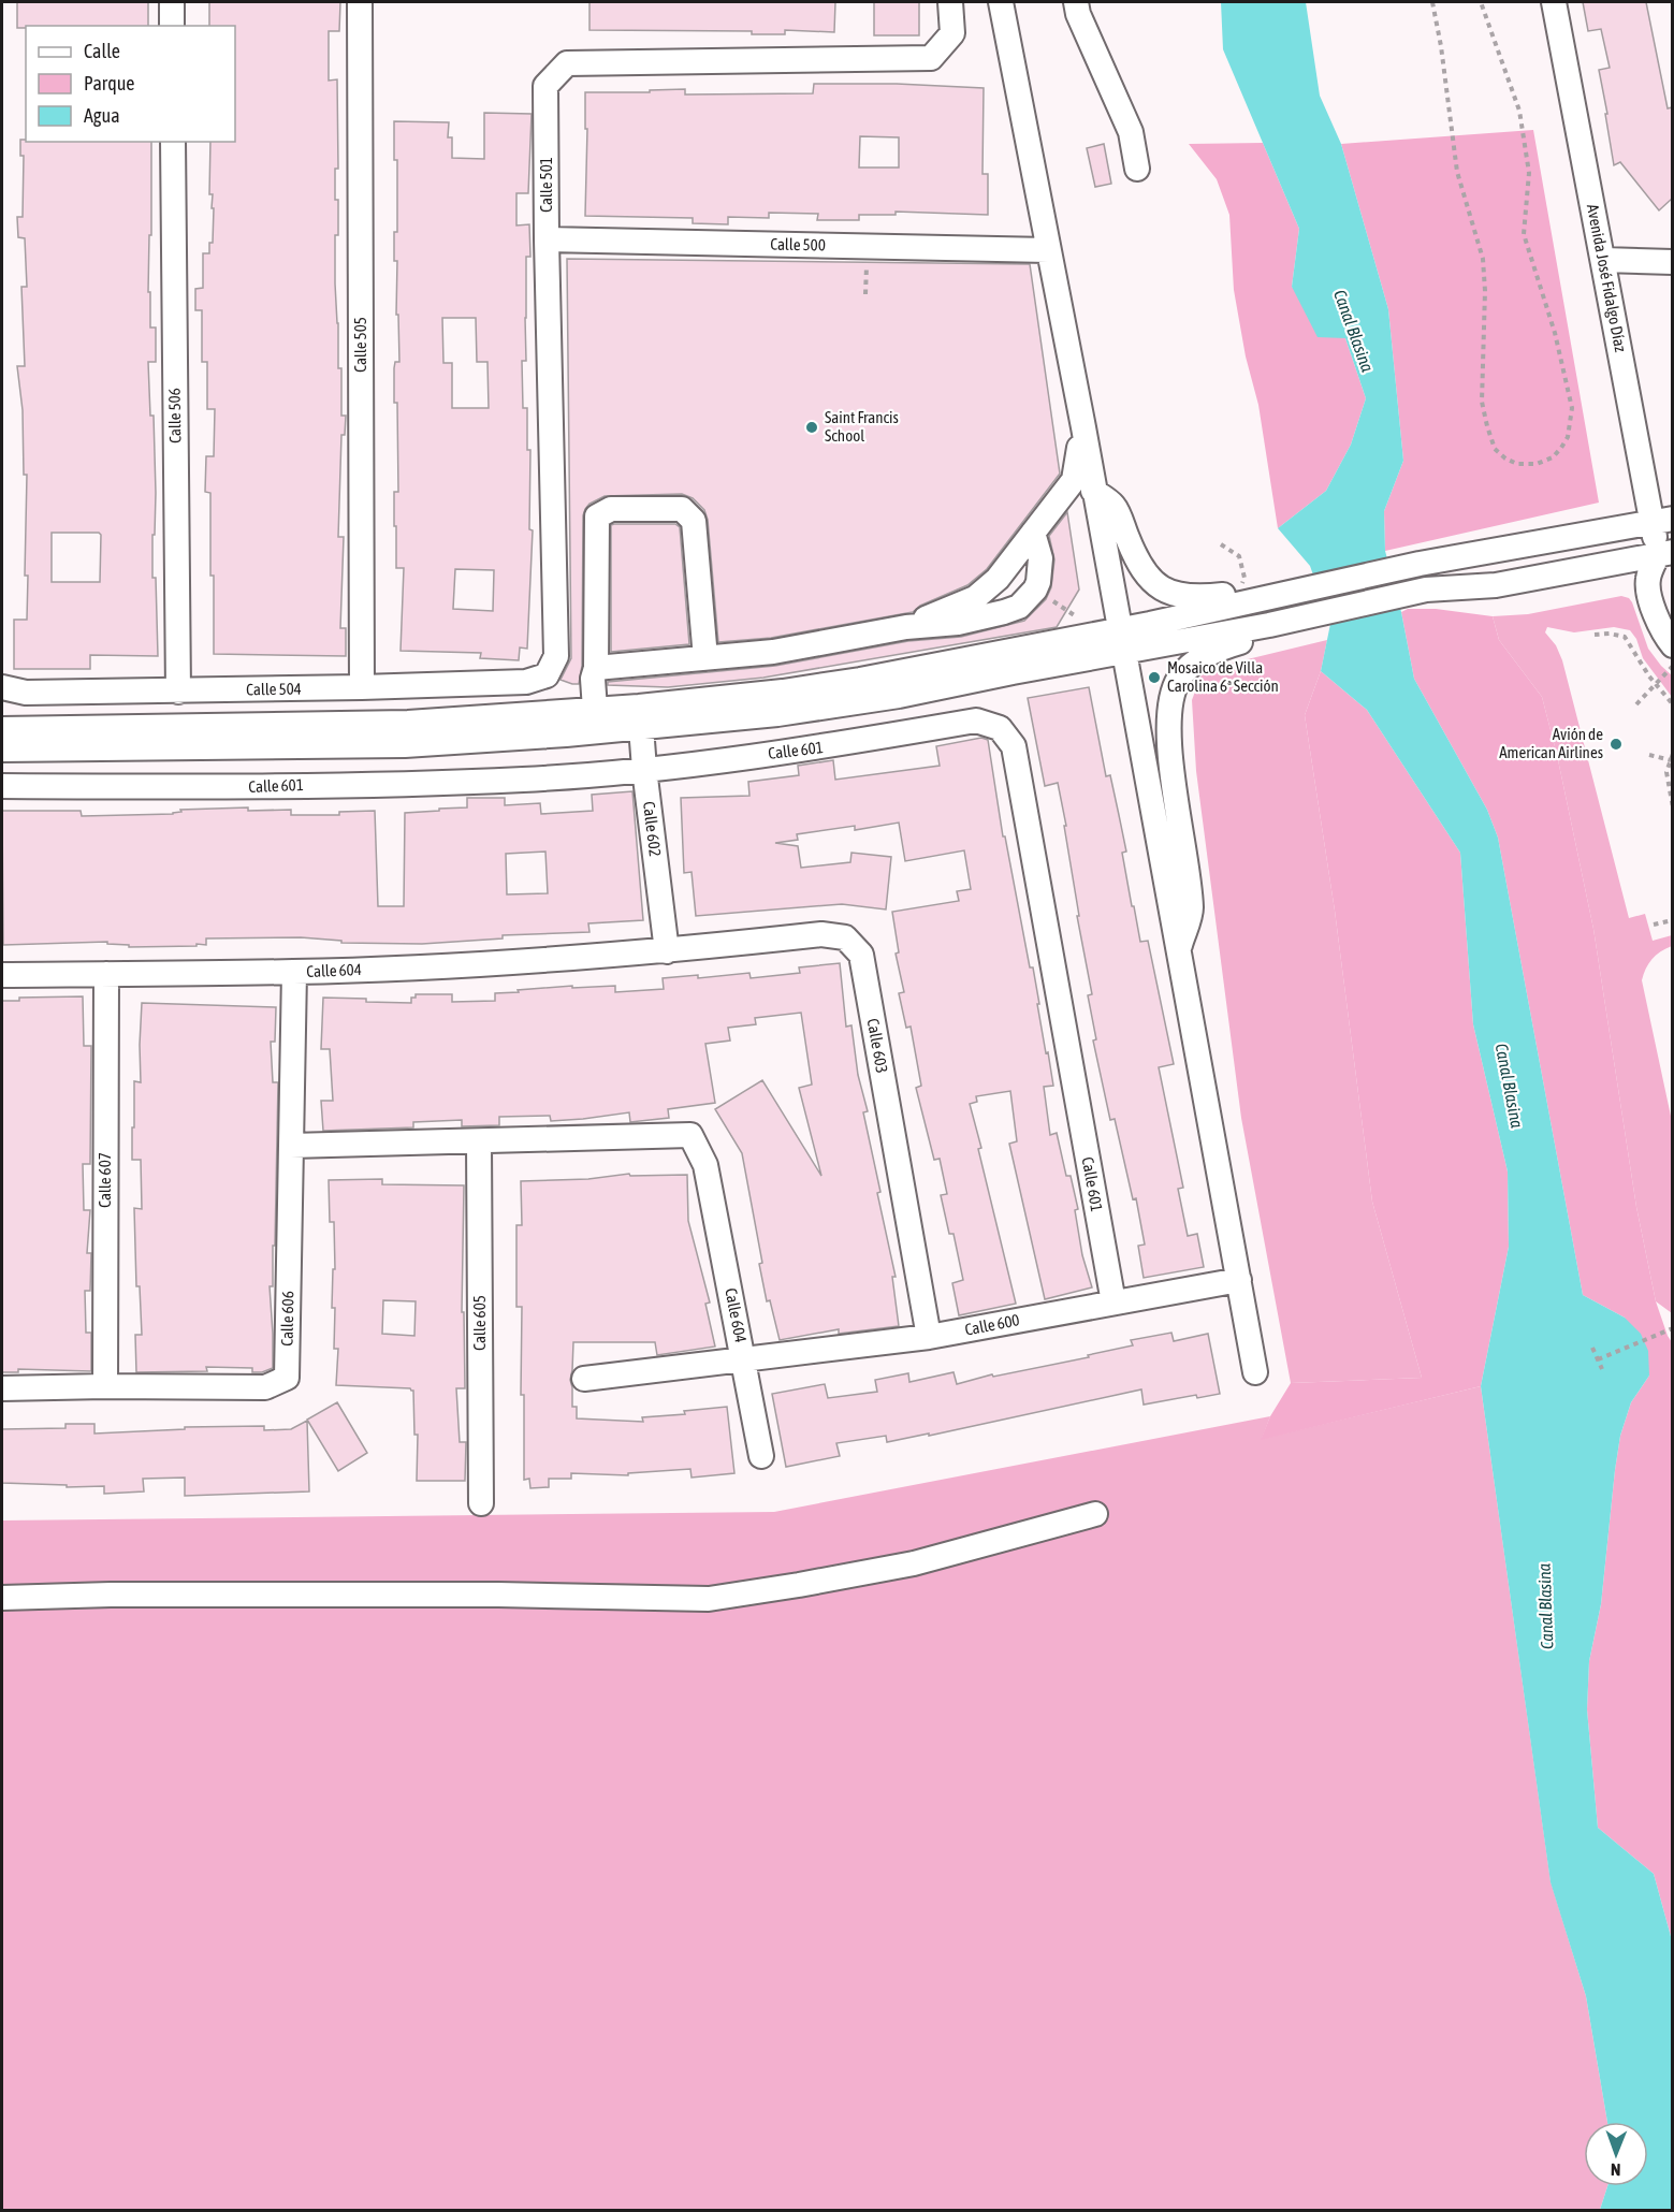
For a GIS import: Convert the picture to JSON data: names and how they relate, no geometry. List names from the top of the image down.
{
  "streets": {
    "street": [
      "Calle 501",
      "Calle 500",
      "Avenida José Fidalgo Díaz",
      "Calle 505",
      "Calle 506",
      "Calle 504",
      "Calle 601",
      "Calle 602",
      "Calle 604",
      "Calle 603",
      "Calle 607",
      "Calle 606",
      "Calle 605",
      "Calle 600"
    ]
  },
  "crossings": [
    ["Calle 501", "Calle 500"],
    ["Calle 501", "Calle 504"],
    ["Calle 505", "Calle 504"],
    ["Calle 506", "Calle 504"],
    ["Calle 601", "Calle 602"],
    ["Calle 601", "Calle 600"],
    ["Calle 602", "Calle 604"],
    ["Calle 602", "Calle 603"],
    ["Calle 604", "Calle 603"],
    ["Calle 604", "Calle 607"],
    ["Calle 604", "Calle 606"],
    ["Calle 604", "Calle 605"],
    ["Calle 604", "Calle 600"],
    ["Calle 603", "Calle 600"],
    ["Calle 607", "Calle 606"]
  ],
  "water": ["Canal Blasina"],
  "places": ["Saint Francis School", "Mosaico de Villa Carolina 6ª Sección", "Avión de American Airlines"],
  "legend": ["Calle", "Parque", "Agua"],
  "north": "bottom"
}
